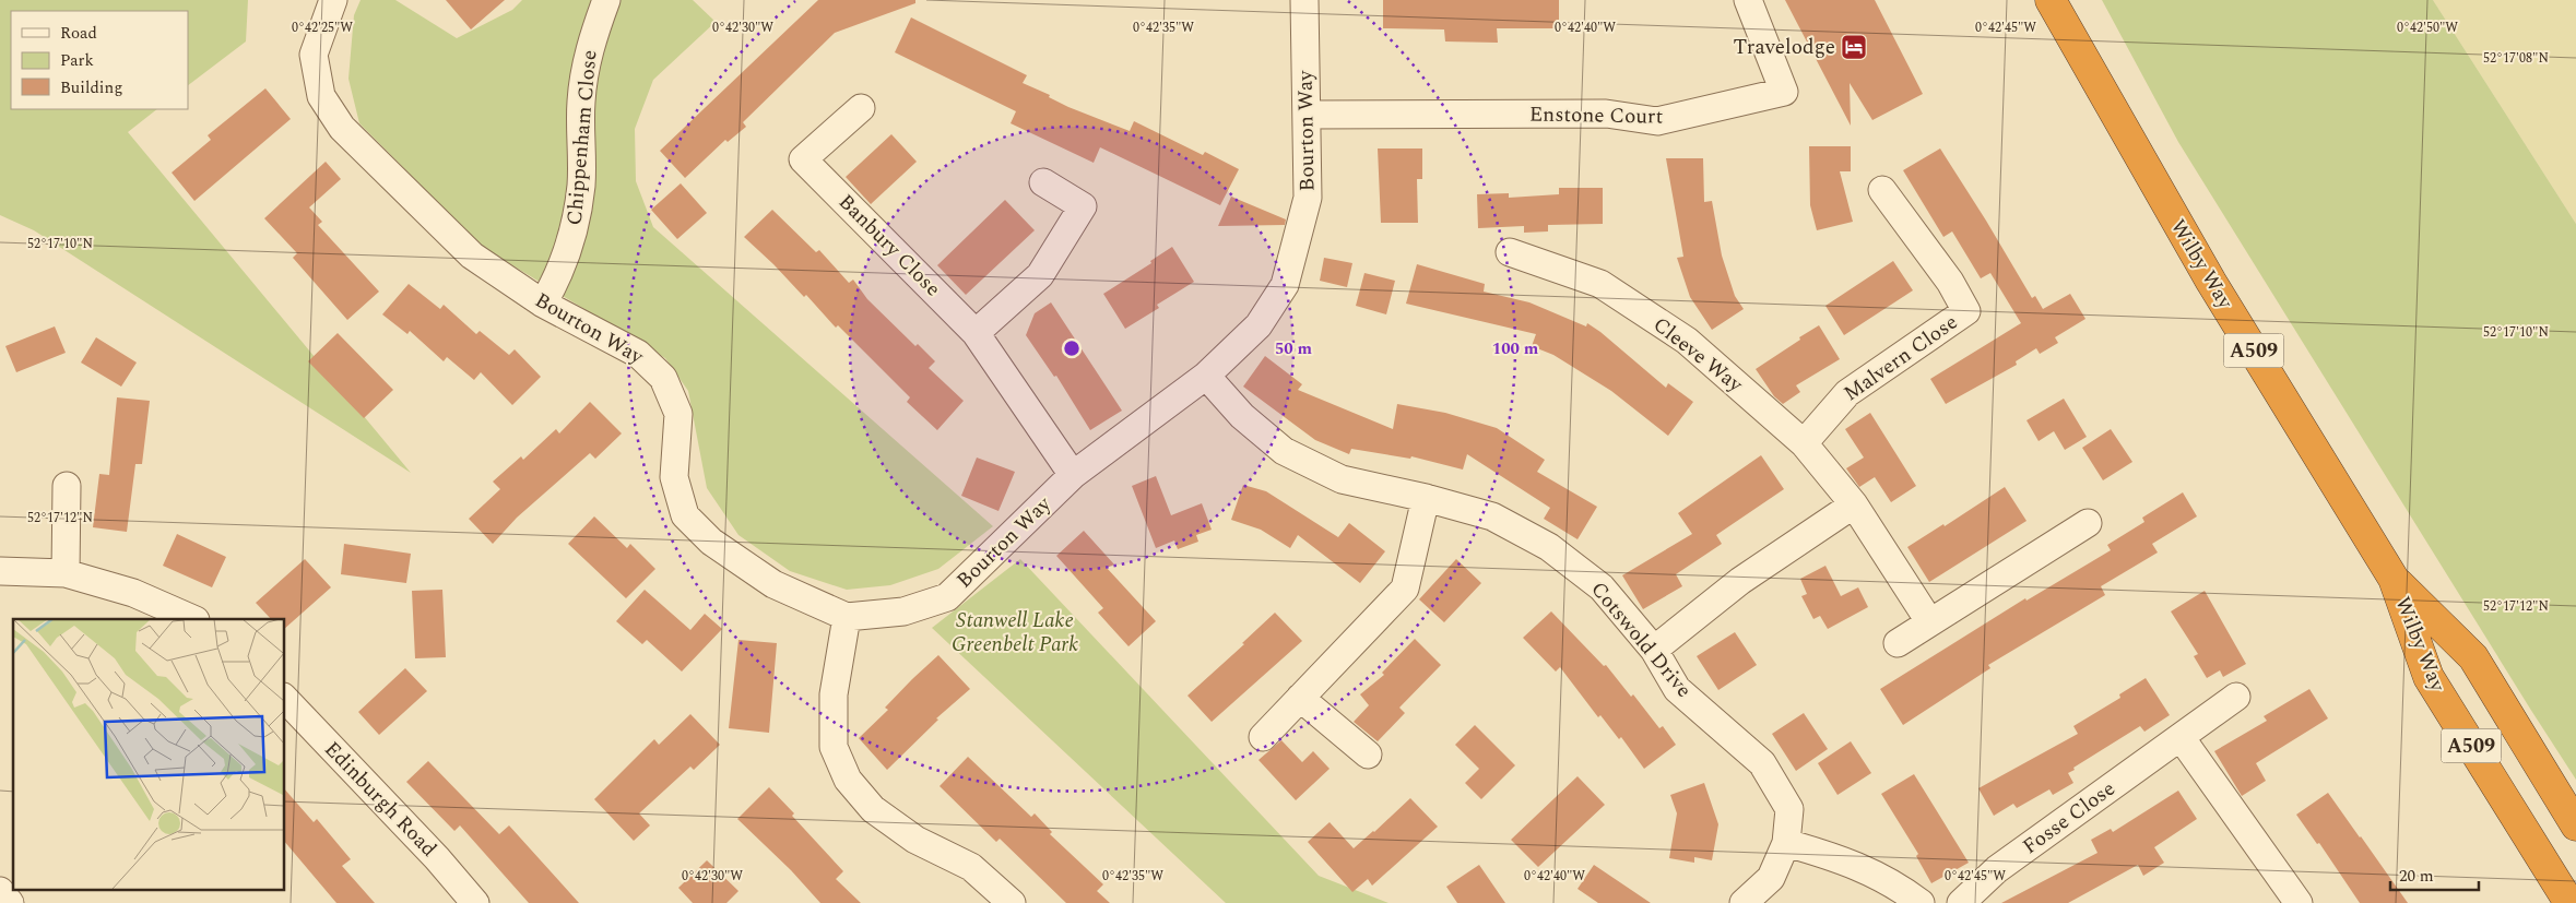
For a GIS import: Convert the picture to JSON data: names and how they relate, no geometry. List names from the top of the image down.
{
  "streets": {
    "highway": ["Wilby Way", "A509"],
    "street": [
      "Enstone Court",
      "Bourton Way",
      "Chippenham Close",
      "Banbury Close",
      "Cleeve Way",
      "Malvern Close",
      "Cotswold Drive",
      "Edinburgh Road",
      "Fosse Close"
    ]
  },
  "crossings": [
    ["Enstone Court", "Bourton Way"],
    ["Bourton Way", "Chippenham Close"],
    ["Bourton Way", "Banbury Close"],
    ["Bourton Way", "Cotswold Drive"],
    ["Cleeve Way", "Malvern Close"]
  ],
  "parks": ["Stanwell Lake Greenbelt Park"],
  "places": {
    "hotel": ["Travelodge"]
  },
  "legend": ["Road", "Park", "Building"],
  "scale_bar": "20 m",
  "coordinates": [
    "0°42'25\"W",
    "0°42'30\"W",
    "0°42'35\"W",
    "0°42'40\"W",
    "0°42'45\"W",
    "0°42'50\"W",
    "52°17'08\"N",
    "52°17'10\"N",
    "52°17'12\"N"
  ],
  "rings": ["50 m", "100 m"]
}
